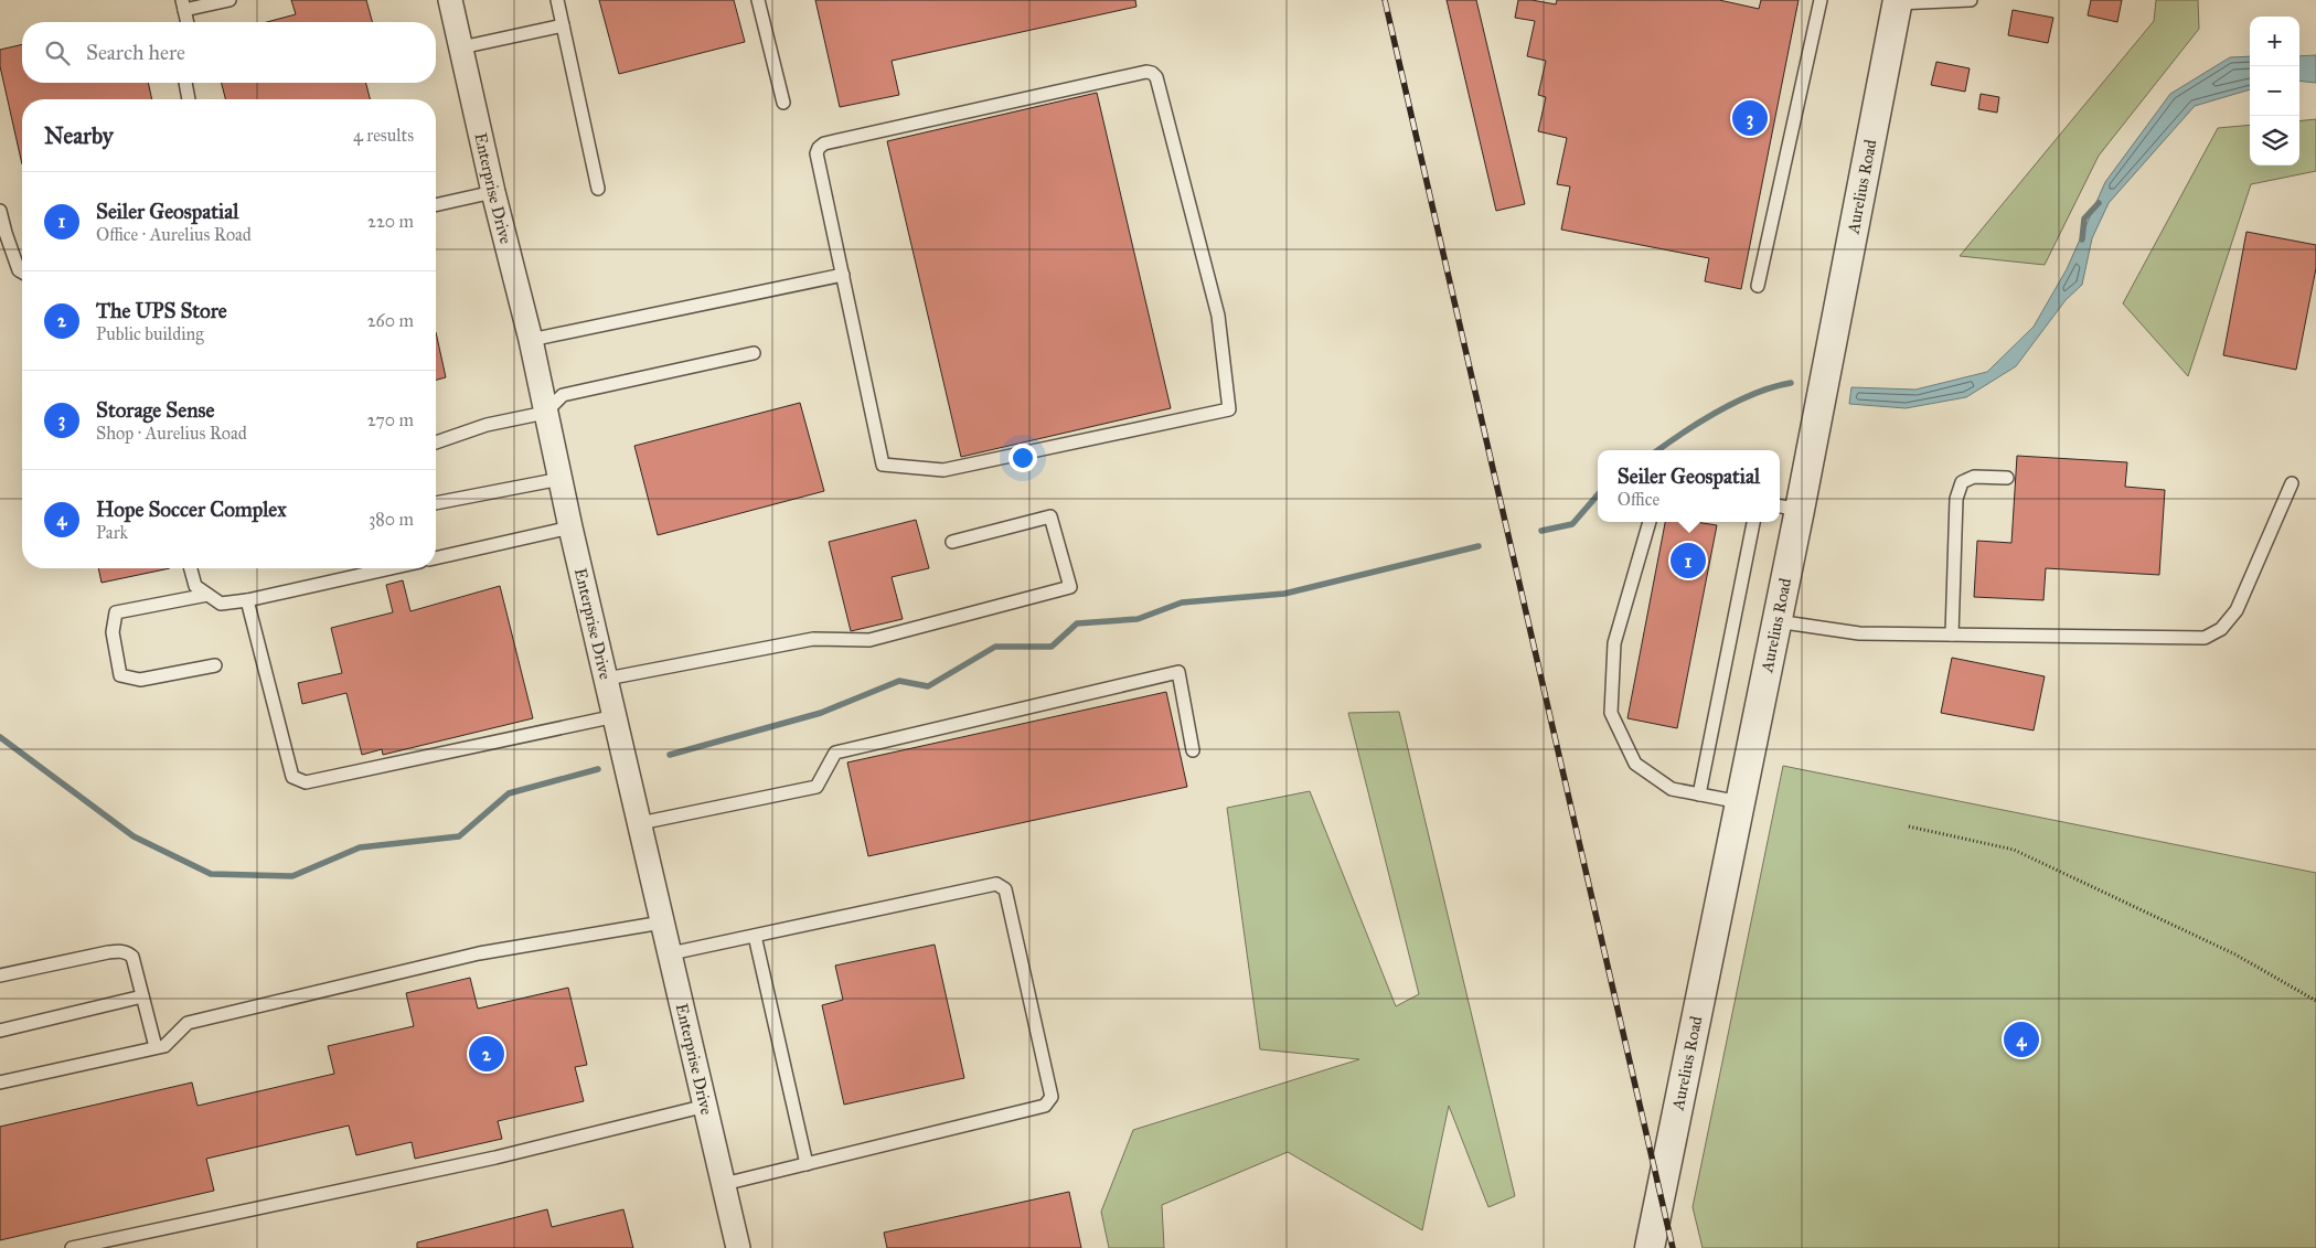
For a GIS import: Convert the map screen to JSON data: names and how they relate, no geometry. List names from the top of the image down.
{
  "streets": {
    "street": ["Aurelius Road", "Enterprise Drive"]
  },
  "page": {
    "map_buttons": ["+", "−"],
    "search": "Search here",
    "pins": [
      "3",
      "1",
      "4",
      "2"
    ],
    "heading": ["Nearby", "4 results"],
    "list": [
      {
        "mark": "1",
        "name": "Seiler Geospatial",
        "note": "Office · Aurelius Road",
        "value": "220 m"
      },
      {
        "mark": "2",
        "name": "The UPS Store",
        "note": "Public building",
        "value": "260 m"
      },
      {
        "mark": "3",
        "name": "Storage Sense",
        "note": "Shop · Aurelius Road",
        "value": "270 m"
      },
      {
        "mark": "4",
        "name": "Hope Soccer Complex",
        "note": "Park",
        "value": "380 m"
      }
    ],
    "popup": ["Seiler Geospatial", "Office"]
  }
}
